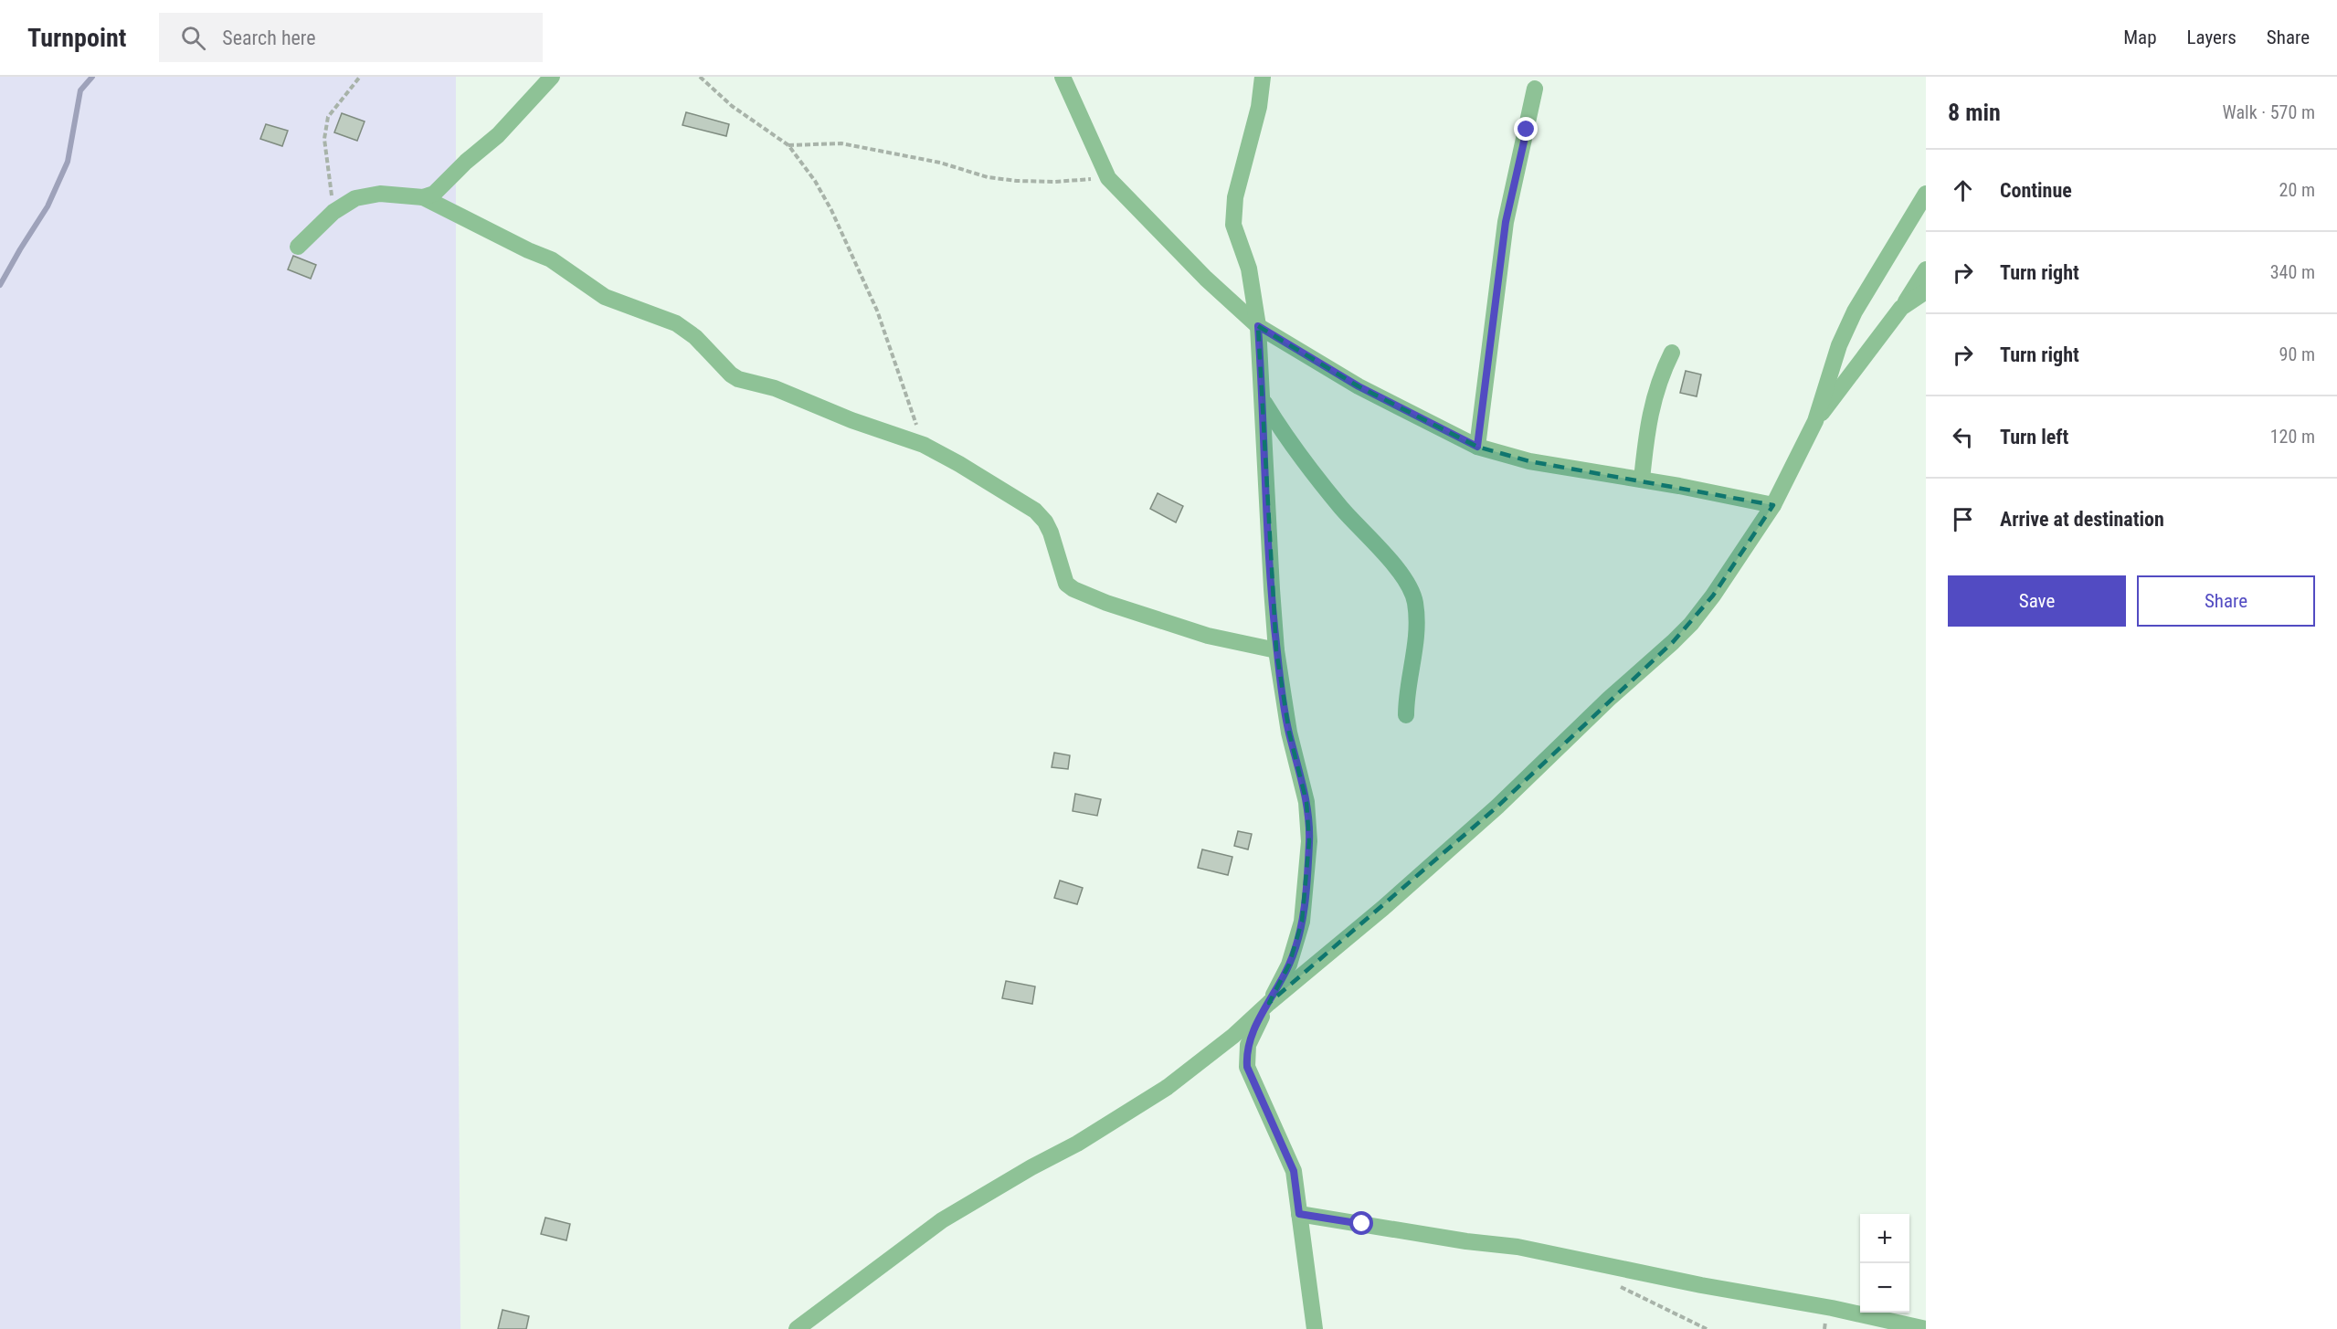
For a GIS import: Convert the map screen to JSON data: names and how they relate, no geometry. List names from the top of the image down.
{
  "page": {
    "header": "Turnpoint",
    "search": "Search here",
    "nav": ["Map", "Layers", "Share"],
    "heading": ["8 min", "Walk · 570 m"],
    "list": [
      ["Continue", "20 m"],
      ["Turn right", "340 m"],
      ["Turn right", "90 m"],
      ["Turn left", "120 m"],
      "Arrive at destination"
    ],
    "buttons": ["Save", "Share"],
    "map_buttons": ["+", "−"]
  }
}
